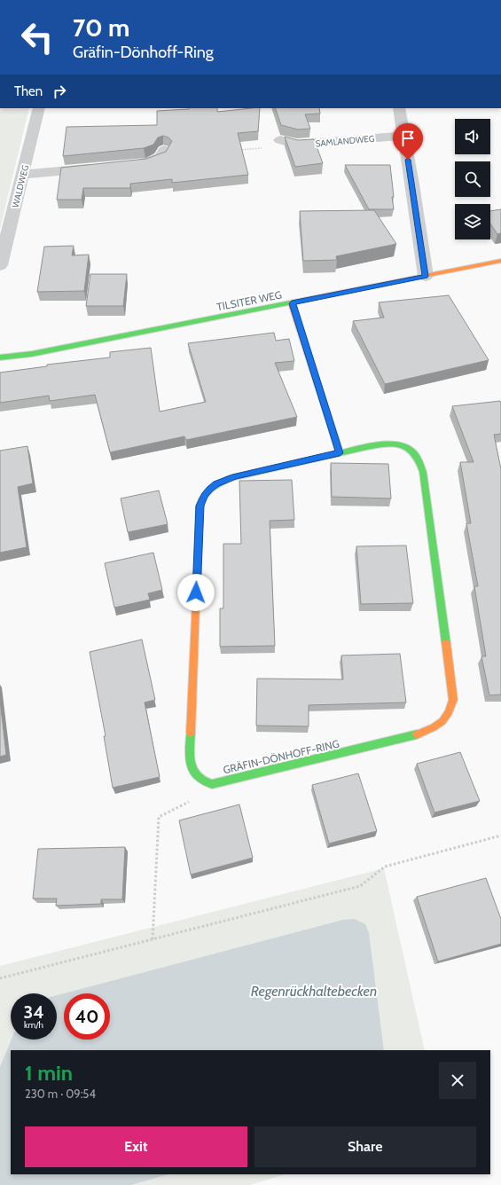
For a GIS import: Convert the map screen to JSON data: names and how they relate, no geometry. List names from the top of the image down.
{
  "streets": {
    "street": [
      "SAMLANDWEG",
      "WALDWEG",
      "TILSITER WEG",
      "GRÄFIN-DÖNHOFF-RING"
    ]
  },
  "water": ["Regenrückhaltebecken"],
  "page": {
    "turn": ["70 m", "Gräfin-Dönhoff-Ring"],
    "then": "Then",
    "speed": "34 km/h",
    "limit": "40",
    "heading": ["1 min", "230 m · 09:54"],
    "buttons": ["Exit", "Share"]
  }
}
